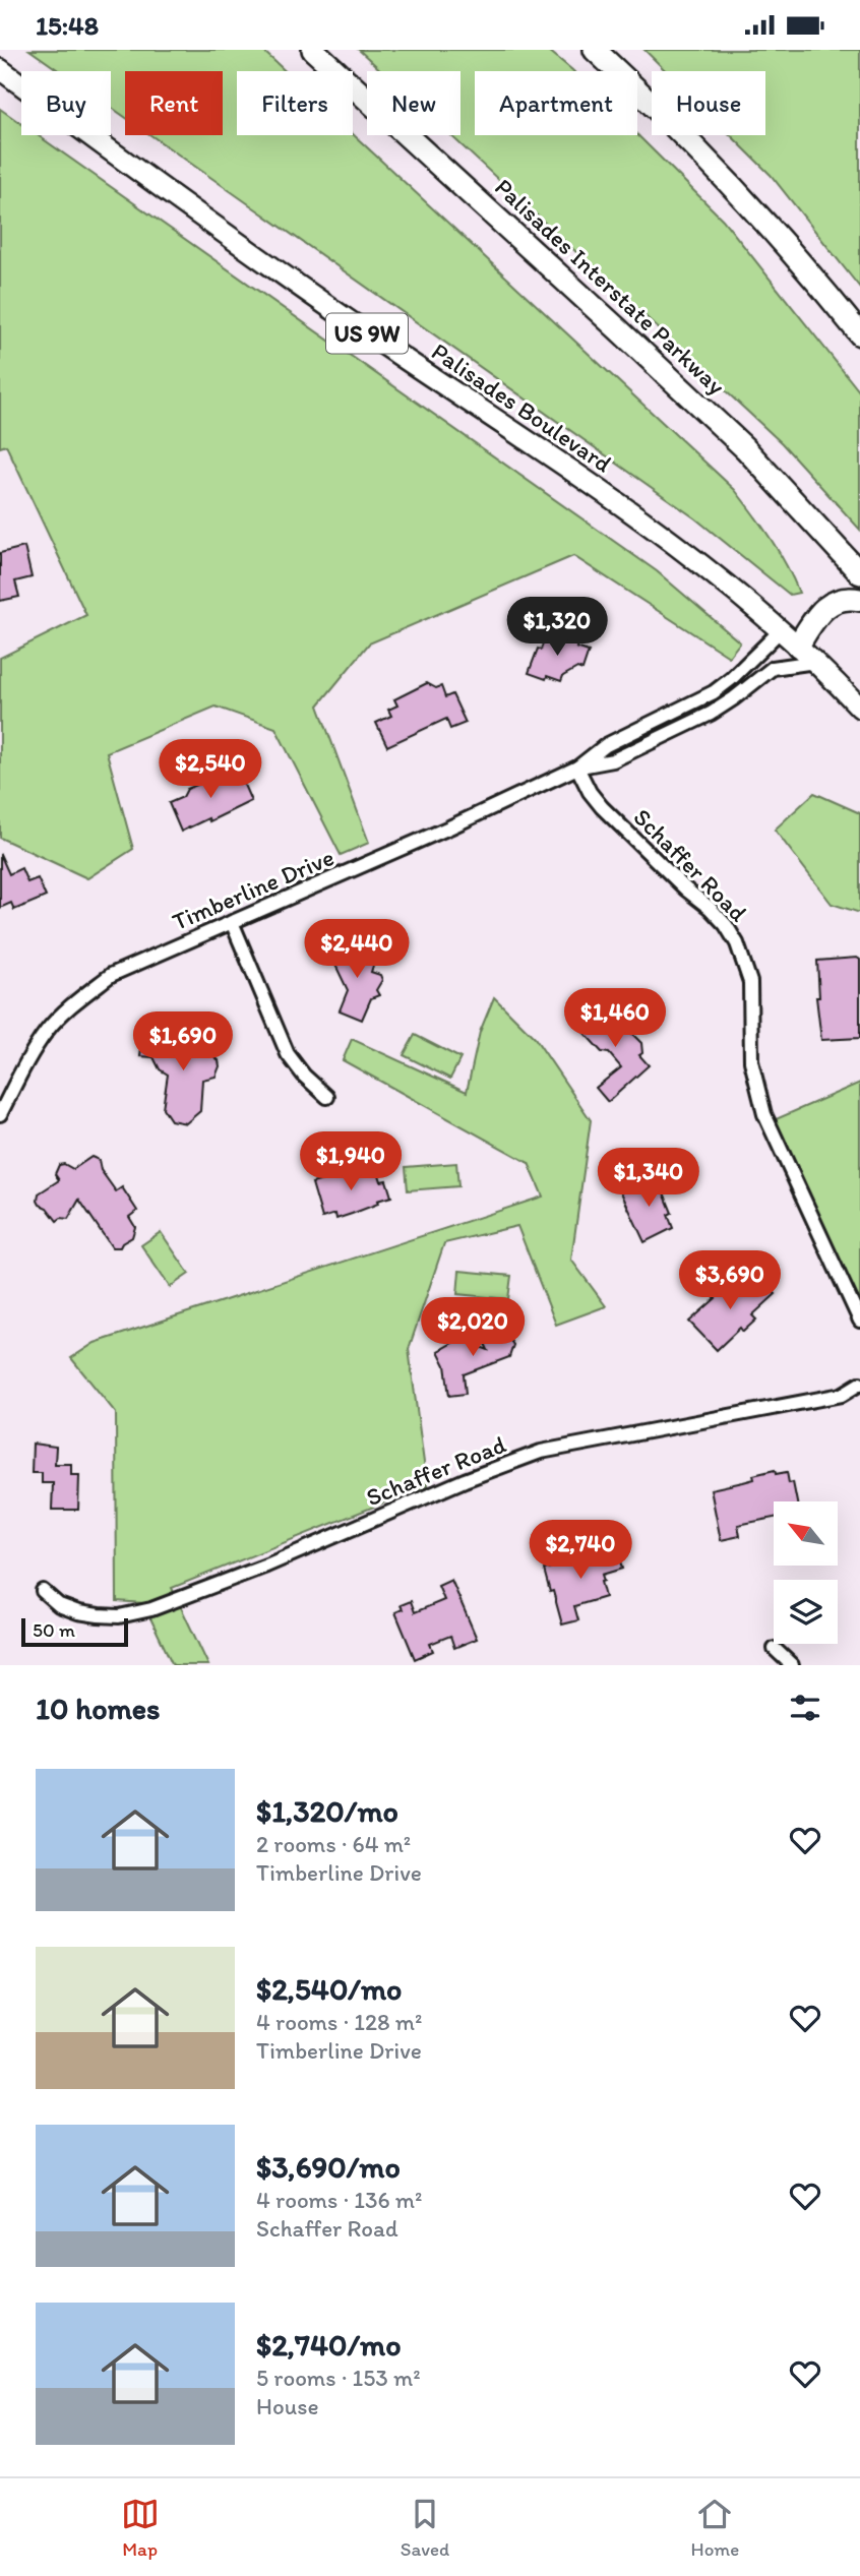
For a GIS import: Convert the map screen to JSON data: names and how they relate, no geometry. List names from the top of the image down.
{
  "streets": {
    "highway": ["Palisades Interstate Parkway"],
    "main road": ["US 9W", "Palisades Boulevard"],
    "street": ["Schaffer Road", "Timberline Drive"]
  },
  "crossings": [
    ["Palisades Boulevard", "Timberline Drive"],
    ["Schaffer Road", "Timberline Drive"]
  ],
  "scale_bar": "50 m",
  "north": "top left",
  "page": {
    "status": "15:48",
    "chip": [
      "Buy",
      "Rent",
      "Filters",
      "New",
      "Apartment",
      "House"
    ],
    "price": [
      "$1,320",
      "$2,540",
      "$2,440",
      "$1,460",
      "$1,690",
      "$1,940",
      "$1,340",
      "$3,690",
      "$2,020",
      "$2,740"
    ],
    "scale": "50 m",
    "heading": "10 homes",
    "list": [
      {
        "name": "$1,320/mo",
        "note": "2 rooms · 64 m² · Timberline Drive"
      },
      {
        "name": "$2,540/mo",
        "note": "4 rooms · 128 m² · Timberline Drive"
      },
      {
        "name": "$3,690/mo",
        "note": "4 rooms · 136 m² · Schaffer Road"
      },
      {
        "name": "$2,740/mo",
        "note": "5 rooms · 153 m² · House"
      }
    ],
    "tabs": ["Map", "Saved", "Home"]
  }
}
